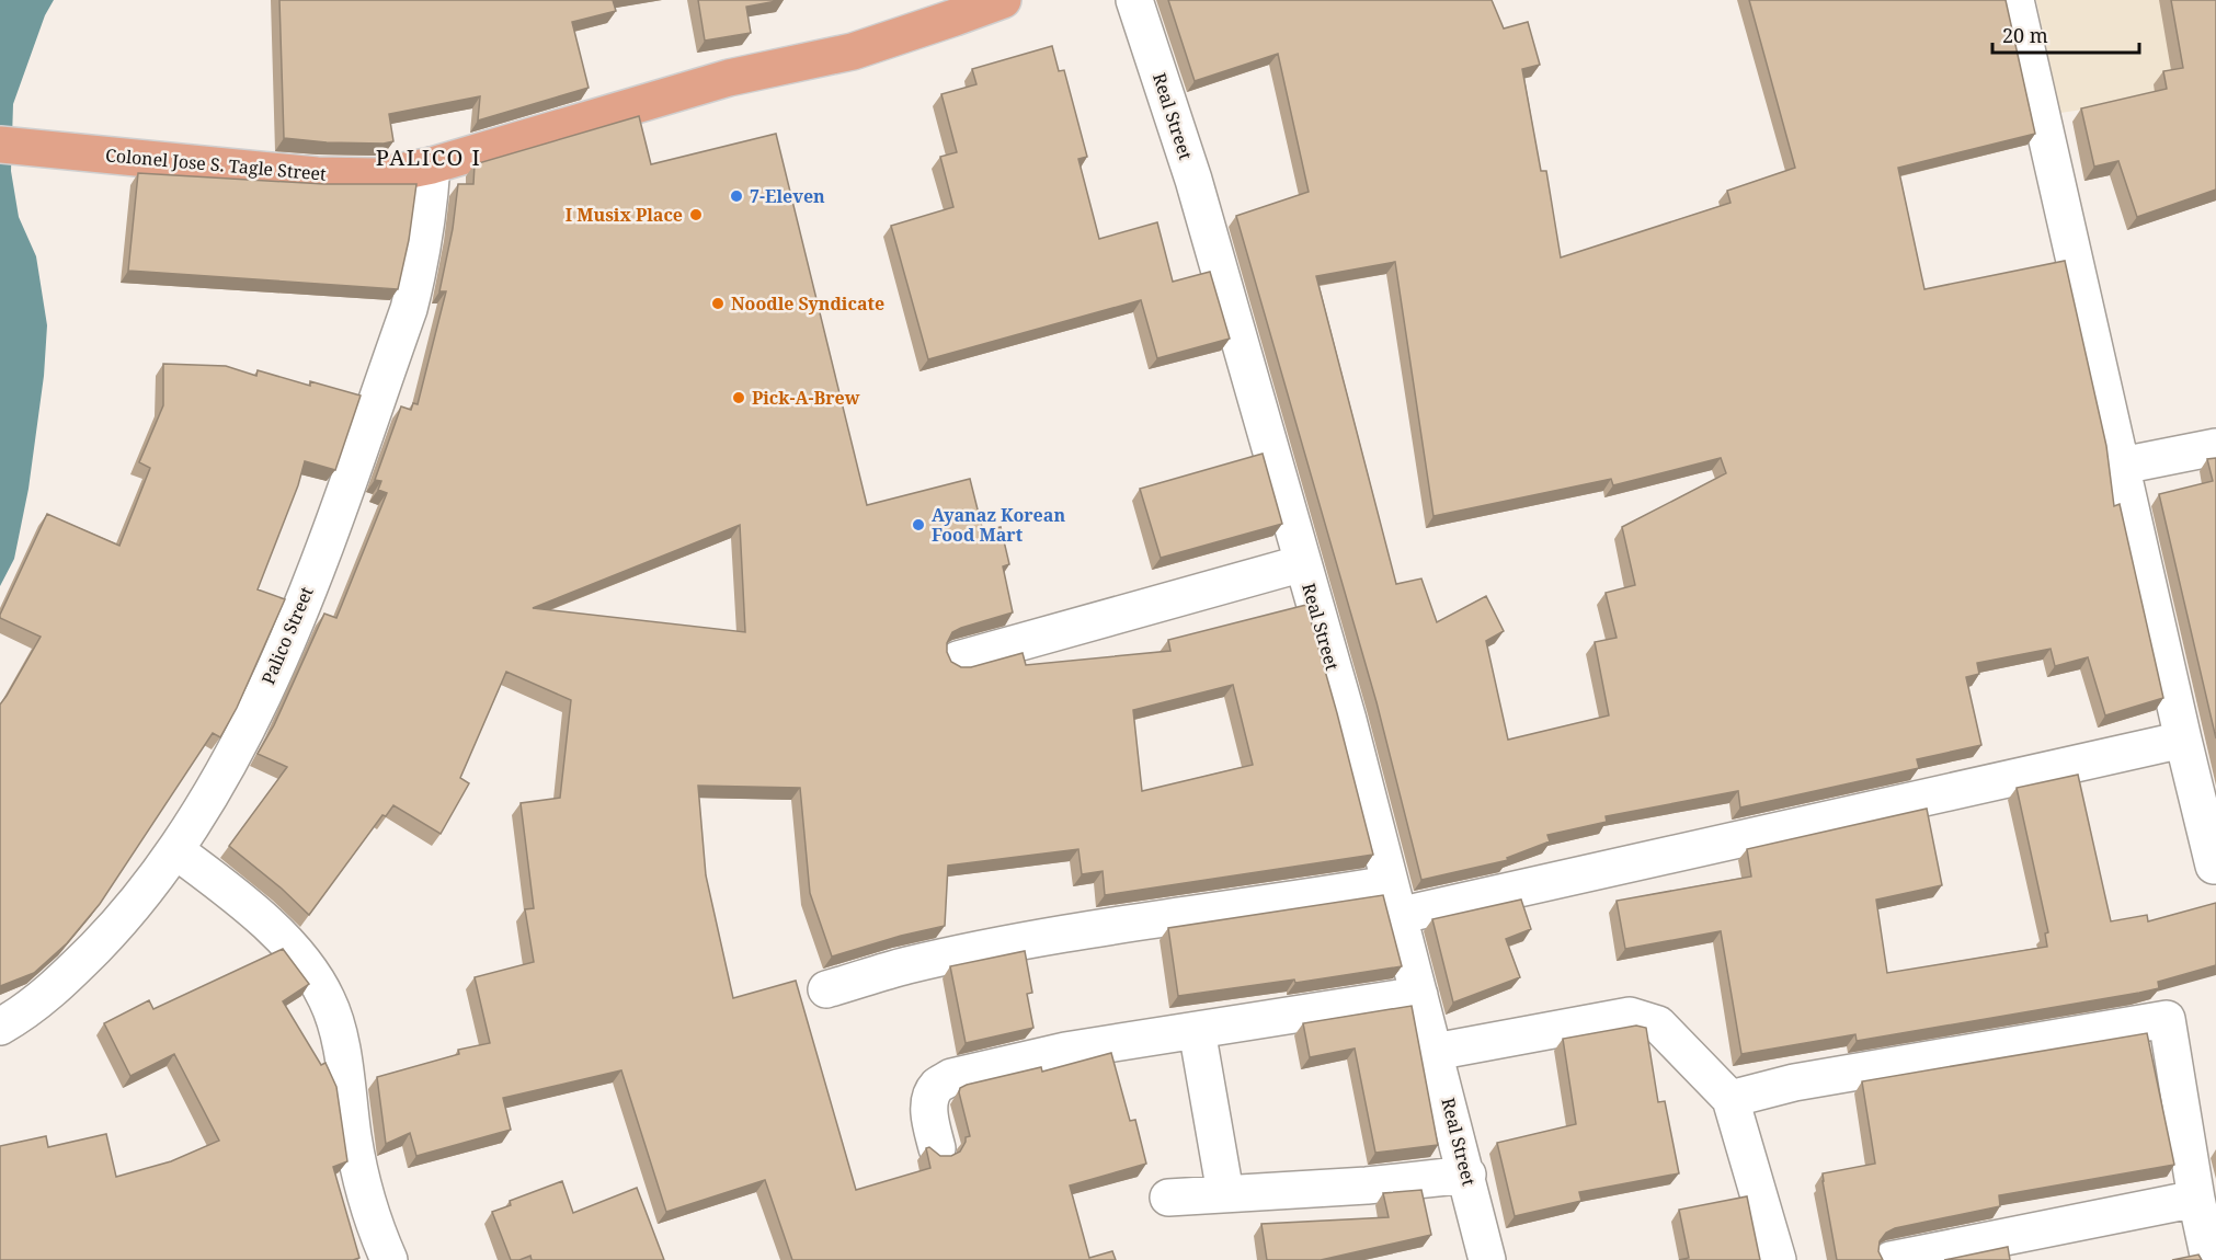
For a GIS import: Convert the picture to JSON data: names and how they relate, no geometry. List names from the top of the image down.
{
  "streets": {
    "main road": ["Colonel Jose S. Tagle Street"],
    "street": ["Real Street", "Palico Street"]
  },
  "crossings": [
    ["Colonel Jose S. Tagle Street", "Palico Street"]
  ],
  "districts": ["PALICO I"],
  "places": [
    "7-Eleven",
    "I Musix Place",
    "Noodle Syndicate",
    "Pick-A-Brew",
    "Ayanaz Korean Food Mart"
  ],
  "scale_bar": "20 m"
}
